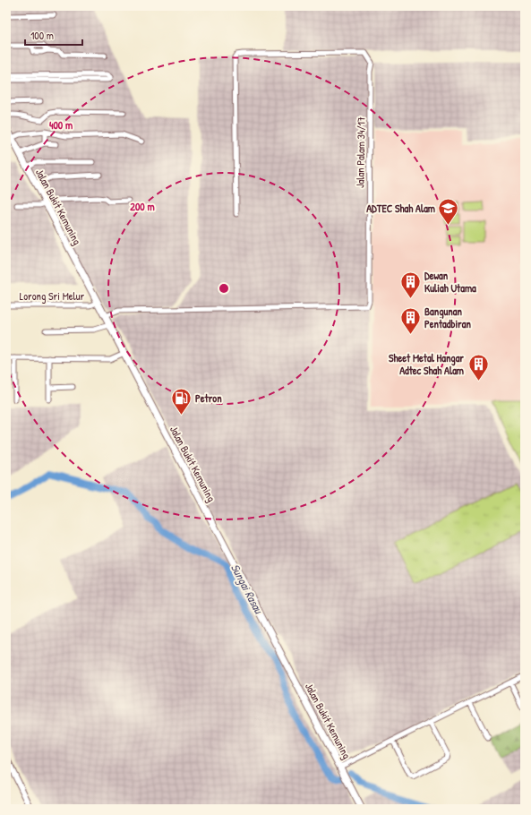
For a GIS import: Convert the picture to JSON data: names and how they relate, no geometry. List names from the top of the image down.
{
  "streets": {
    "main road": ["Jalan Bukit Kemuning"],
    "street": ["Jalan Palam 34/17", "Lorong Sri Melur"]
  },
  "crossings": [
    ["Jalan Palam 34/17", "Jalan Bukit Kemuning"],
    ["Jalan Bukit Kemuning", "Lorong Sri Melur"]
  ],
  "water": ["Sungai Rasau"],
  "places": {
    "school or university": ["ADTEC Shah Alam"],
    "building": ["Dewan Kuliah Utama", "Bangunan Pentadbiran", "Sheet Metal Hangar Adtec Shah Alam"],
    "fuel station": ["Petron"]
  },
  "scale_bar": "100 m",
  "rings": ["400 m", "200 m"]
}
